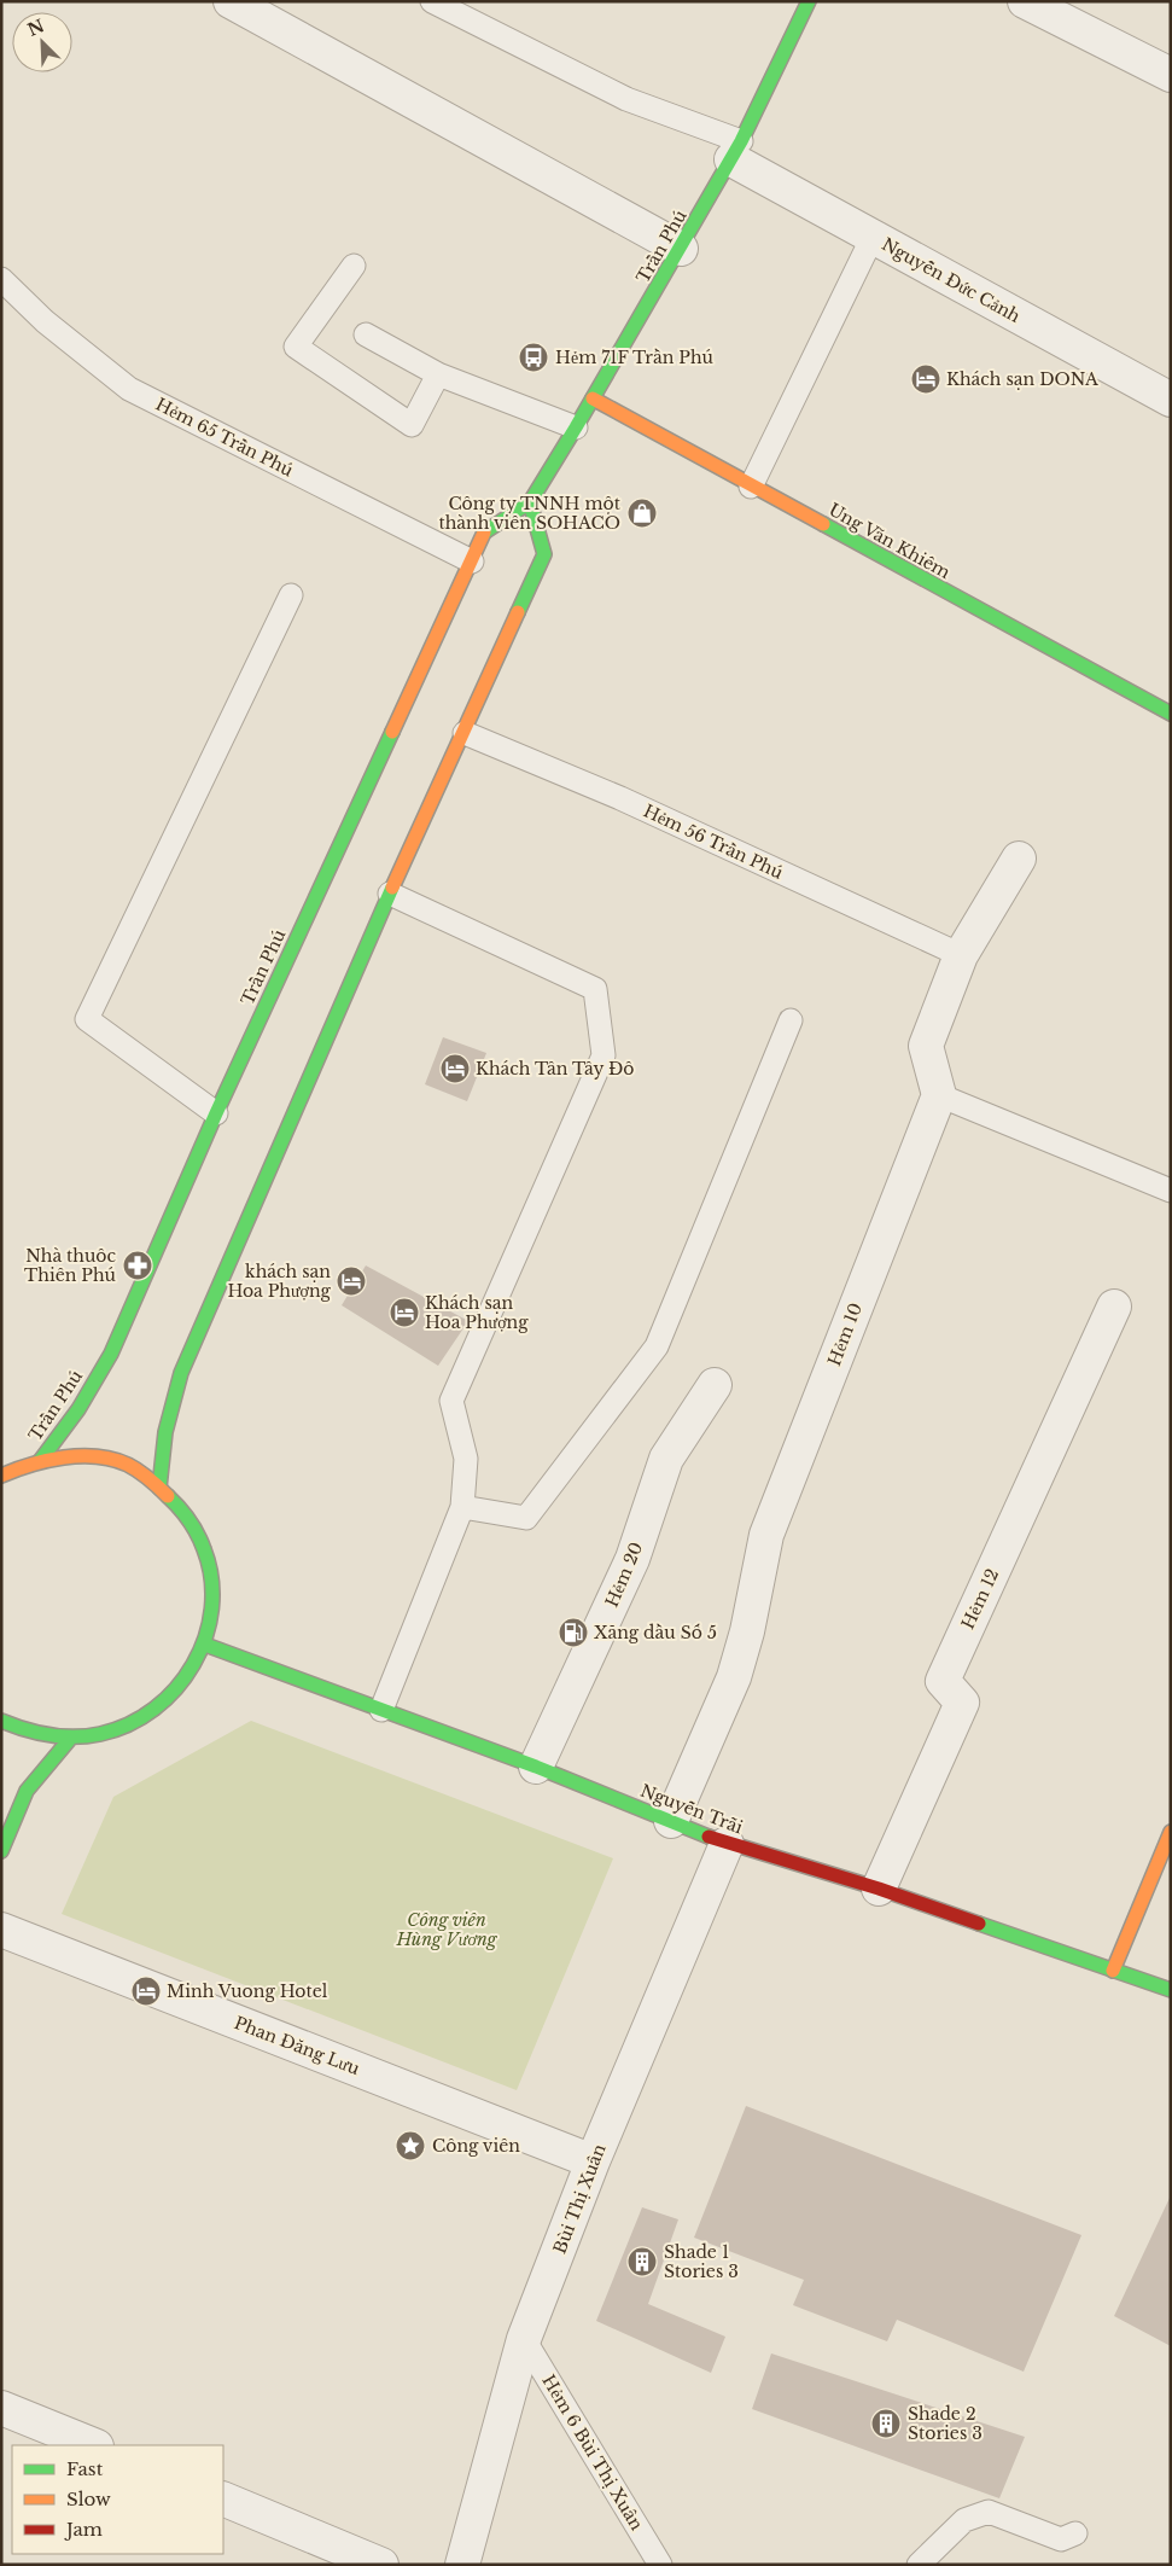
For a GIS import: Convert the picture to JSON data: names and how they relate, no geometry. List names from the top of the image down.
{
  "streets": {
    "main road": ["Trần Phú", "Ung Văn Khiêm", "Nguyễn Trãi"],
    "street": [
      "Nguyễn Đức Cảnh",
      "Hẻm 10",
      "Hẻm 20",
      "Hẻm 12",
      "Phan Đăng Lưu",
      "Bùi Thị Xuân"
    ],
    "lane": ["Hẻm 65 Trần Phú", "Hẻm 56 Trần Phú", "Hẻm 6 Bùi Thị Xuân"]
  },
  "crossings": [
    ["Trần Phú", "Nguyễn Đức Cảnh"],
    ["Trần Phú", "Hẻm 65 Trần Phú"],
    ["Trần Phú", "Ung Văn Khiêm"],
    ["Hẻm 10", "Nguyễn Trãi"],
    ["Hẻm 20", "Nguyễn Trãi"],
    ["Hẻm 12", "Nguyễn Trãi"],
    ["Nguyễn Trãi", "Bùi Thị Xuân"],
    ["Phan Đăng Lưu", "Bùi Thị Xuân"],
    ["Bùi Thị Xuân", "Hẻm 6 Bùi Thị Xuân"]
  ],
  "parks": ["Công viên Hùng Vương"],
  "places": {
    "bus stop": ["Hẻm 71F Trần Phú"],
    "hotel": [
      "Khách sạn DONA",
      "Khách Tân Tây Đô",
      "khách sạn Hoa Phượng",
      "Khách sạn Hoa Phượng",
      "Minh Vuong Hotel"
    ],
    "shop": ["Công ty TNNH một thành viên SOHACO"],
    "pharmacy": ["Nhà thuôc Thiên Phú"],
    "fuel station": ["Xăng dầu Số 5"],
    "place": ["Công viên"],
    "building": ["Shade 1 Stories 3", "Shade 2 Stories 3"]
  },
  "legend": ["Fast", "Slow", "Jam"],
  "north": "top left"
}
